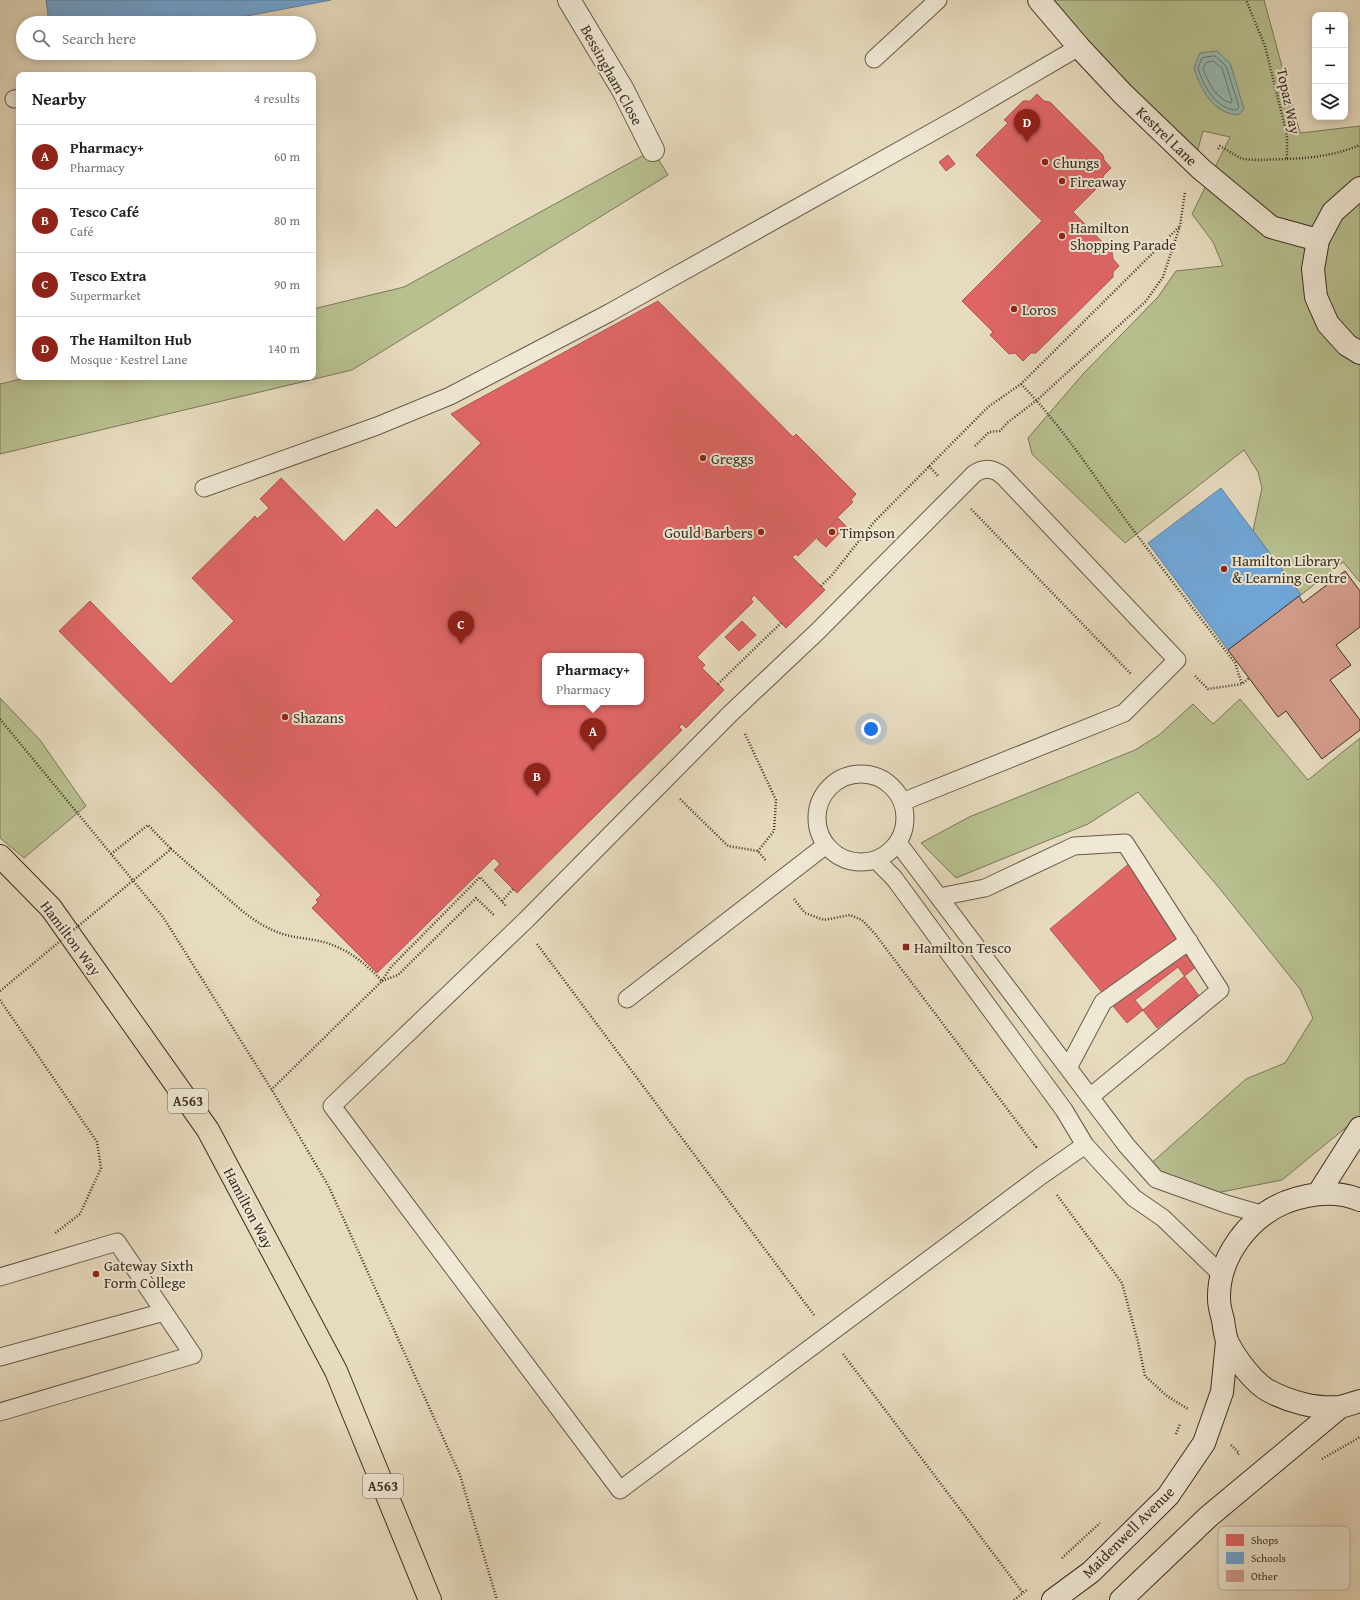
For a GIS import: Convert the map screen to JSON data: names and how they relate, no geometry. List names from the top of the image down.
{
  "streets": {
    "highway": ["Hamilton Way", "A563"],
    "street": ["Bessingham Close", "Kestrel Lane", "Maidenwell Avenue"],
    "path": ["Topaz Way"]
  },
  "places": {
    "other": [
      "Chungs",
      "Fireaway",
      "Hamilton Shopping Parade",
      "Loros",
      "Greggs",
      "Gould Barbers",
      "Timpson",
      "Hamilton Library & Learning Centre",
      "Shazans",
      "Gateway Sixth Form College"
    ],
    "transit": ["Hamilton Tesco"]
  },
  "legend": ["Shops", "Schools", "Other"],
  "page": {
    "map_buttons": ["+", "−"],
    "search": "Search here",
    "heading": ["Nearby", "4 results"],
    "pins": [
      "D",
      "C",
      "A",
      "B"
    ],
    "list": [
      {
        "mark": "A",
        "name": "Pharmacy+",
        "note": "Pharmacy",
        "value": "60 m"
      },
      {
        "mark": "B",
        "name": "Tesco Café",
        "note": "Café",
        "value": "80 m"
      },
      {
        "mark": "C",
        "name": "Tesco Extra",
        "note": "Supermarket",
        "value": "90 m"
      },
      {
        "mark": "D",
        "name": "The Hamilton Hub",
        "note": "Mosque · Kestrel Lane",
        "value": "140 m"
      }
    ],
    "popup": ["Pharmacy+", "Pharmacy"]
  }
}
